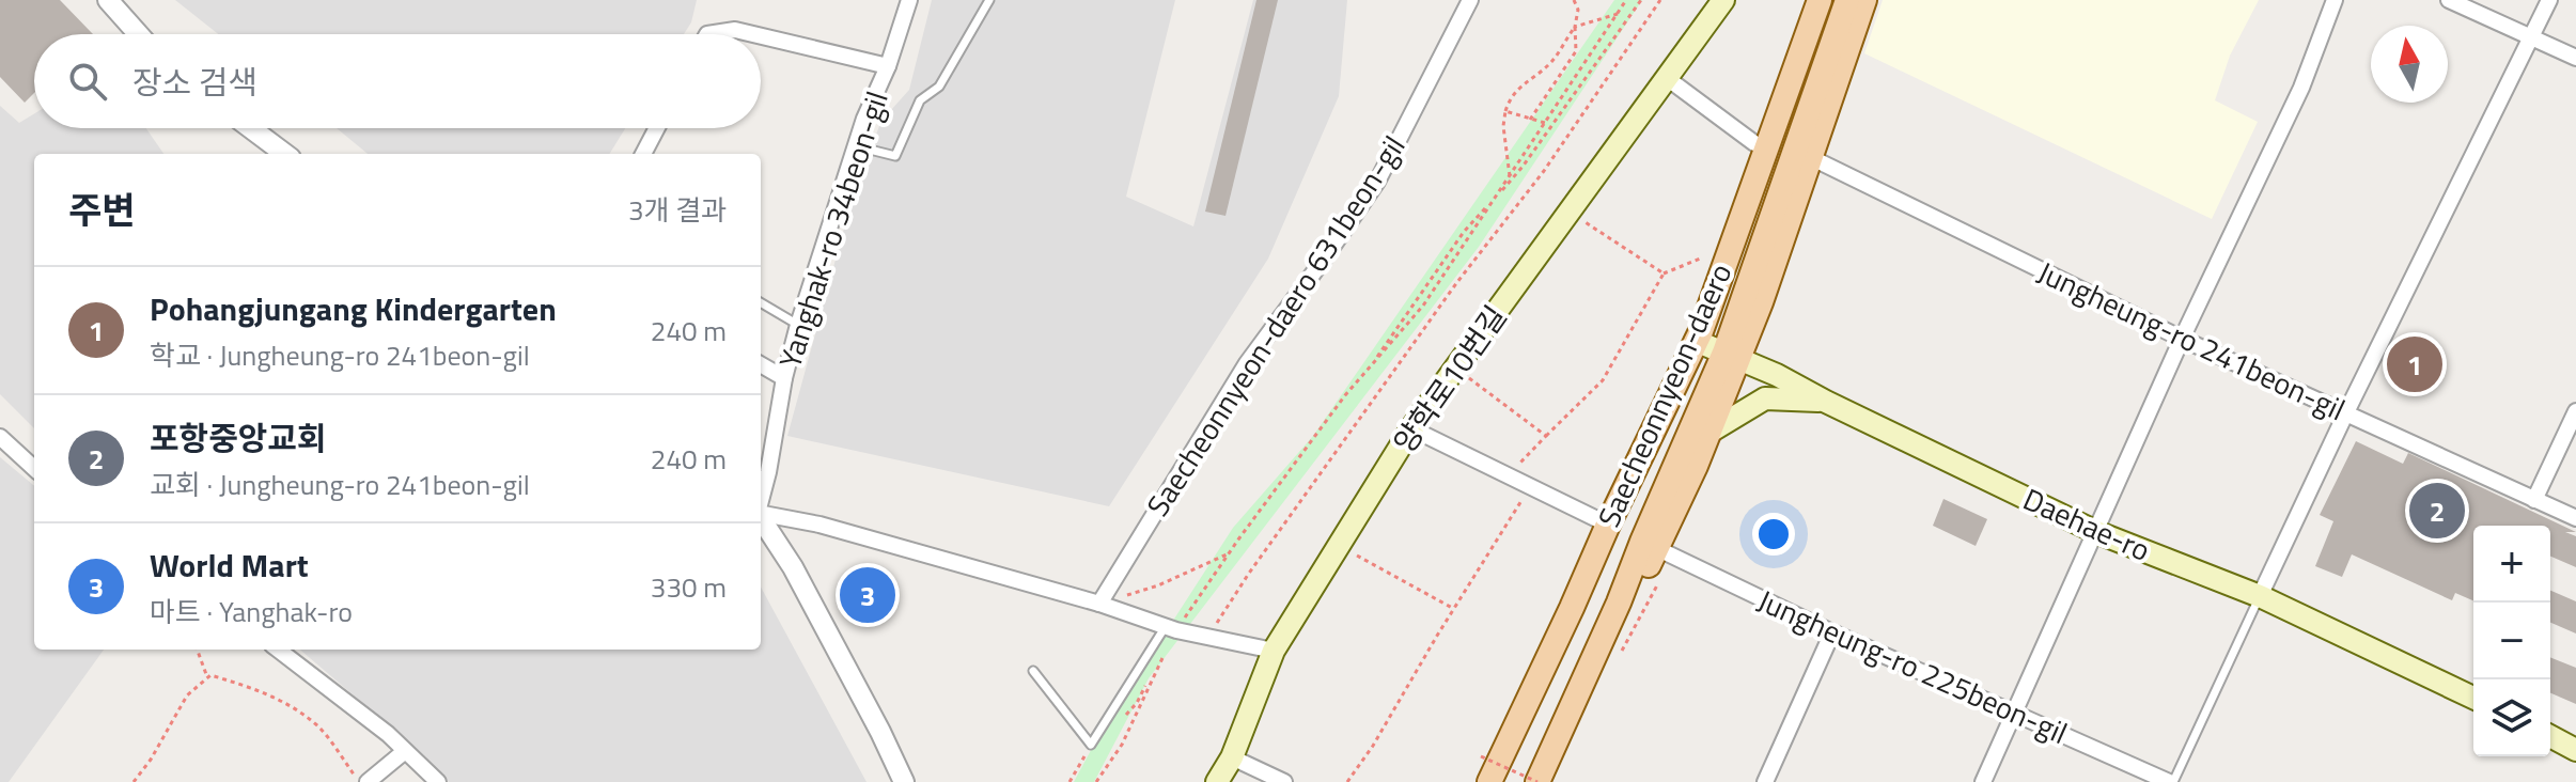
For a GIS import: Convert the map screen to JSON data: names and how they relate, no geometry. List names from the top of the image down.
{
  "streets": {
    "main road": ["양학로10번길", "Saecheonnyeon-daero", "Daehae-ro"],
    "street": [
      "Yanghak-ro 34beon-gil",
      "Saecheonnyeon-daero 631beon-gil",
      "Jungheung-ro 241beon-gil",
      "Jungheung-ro 225beon-gil"
    ]
  },
  "crossings": [
    ["Saecheonnyeon-daero", "Daehae-ro"]
  ],
  "north": "top",
  "page": {
    "search": "장소 검색",
    "heading": ["주변", "3개 결과"],
    "list": [
      {
        "mark": "1",
        "name": "Pohangjungang Kindergarten",
        "note": "학교 · Jungheung-ro 241beon-gil",
        "value": "240 m"
      },
      {
        "mark": "2",
        "name": "포항중앙교회",
        "note": "교회 · Jungheung-ro 241beon-gil",
        "value": "240 m"
      },
      {
        "mark": "3",
        "name": "World Mart",
        "note": "마트 · Yanghak-ro",
        "value": "330 m"
      }
    ],
    "pins": ["1", "2", "3"],
    "map_buttons": ["+", "−"]
  }
}
